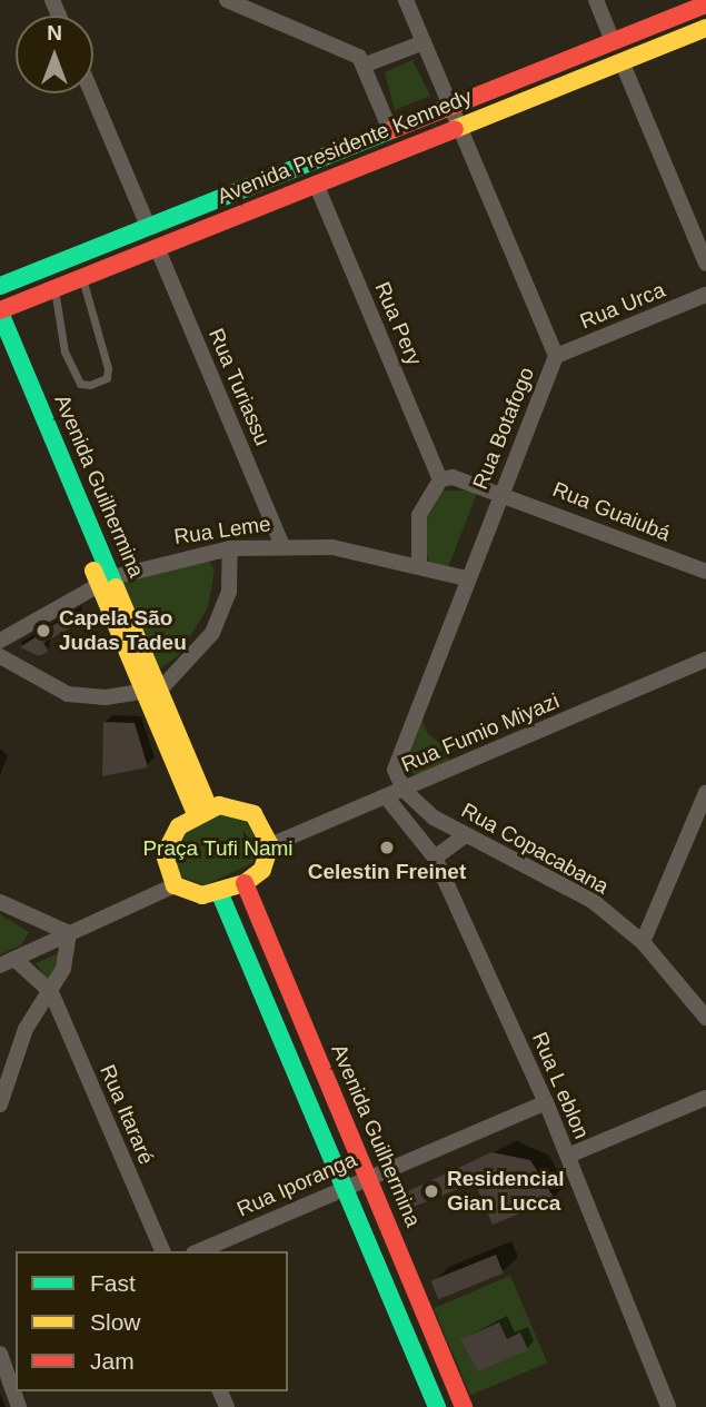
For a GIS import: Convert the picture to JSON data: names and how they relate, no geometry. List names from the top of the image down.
{
  "streets": {
    "street": [
      "Avenida Presidente Kennedy",
      "Rua Urca",
      "Rua Pery",
      "Rua Turiassu",
      "Rua Botafogo",
      "Avenida Guilhermina",
      "Rua Guaiubá",
      "Rua Leme",
      "Rua Fumio Miyazi",
      "Rua Copacabana",
      "Rua L eblon",
      "Rua Itararé",
      "Rua Iporanga"
    ]
  },
  "crossings": [
    ["Avenida Presidente Kennedy", "Rua Pery"],
    ["Avenida Presidente Kennedy", "Rua Turiassu"],
    ["Avenida Presidente Kennedy", "Rua Botafogo"],
    ["Avenida Presidente Kennedy", "Avenida Guilhermina"],
    ["Rua Urca", "Rua Botafogo"],
    ["Rua Pery", "Rua Guaiubá"],
    ["Rua Turiassu", "Rua Leme"],
    ["Rua Botafogo", "Rua Guaiubá"],
    ["Rua Botafogo", "Rua Leme"],
    ["Rua Botafogo", "Rua Fumio Miyazi"],
    ["Rua Botafogo", "Rua Copacabana"],
    ["Avenida Guilhermina", "Rua Leme"],
    ["Avenida Guilhermina", "Rua Fumio Miyazi"],
    ["Avenida Guilhermina", "Rua Iporanga"],
    ["Rua Fumio Miyazi", "Rua Copacabana"],
    ["Rua Fumio Miyazi", "Rua L eblon"],
    ["Rua L eblon", "Rua Iporanga"]
  ],
  "parks": ["Praça Tufi Nami"],
  "places": ["Capela São Judas Tadeu", "Celestin Freinet", "Residencial Gian Lucca"],
  "legend": ["Fast", "Slow", "Jam"],
  "north": "top"
}
